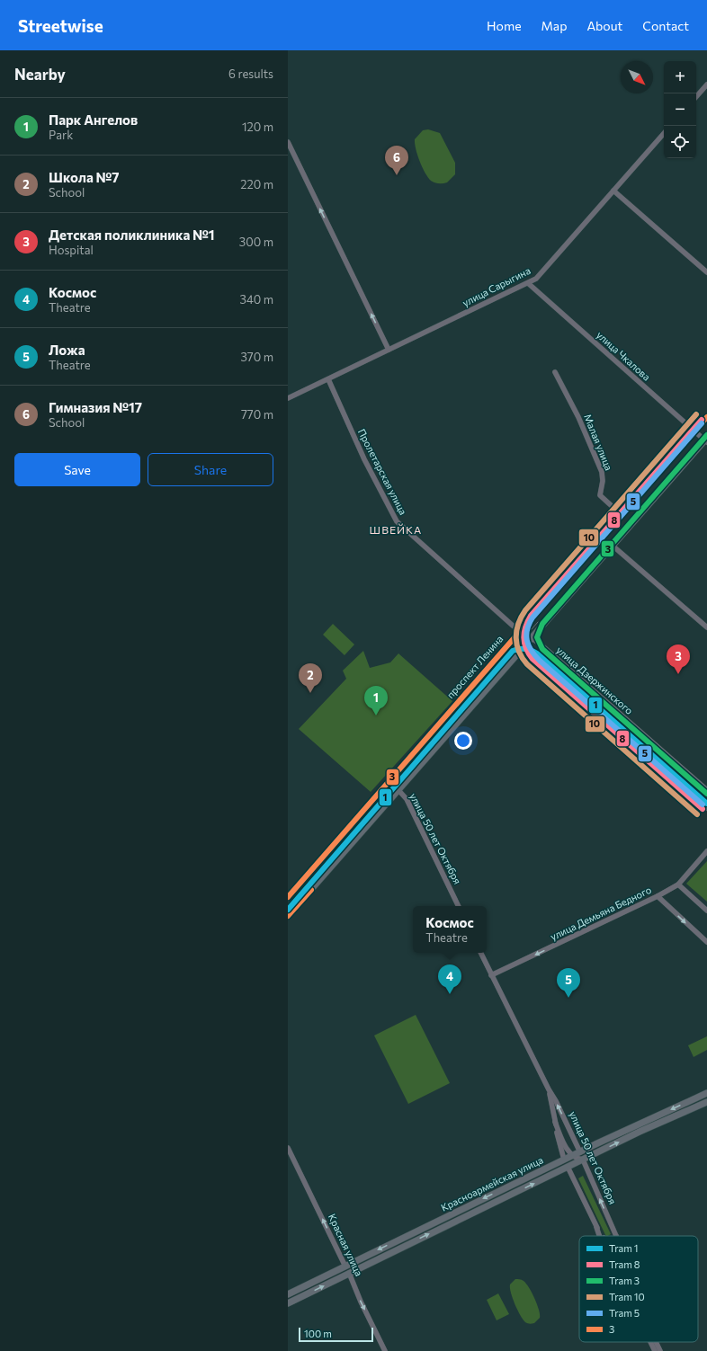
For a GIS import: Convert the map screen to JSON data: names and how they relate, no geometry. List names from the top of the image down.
{
  "streets": {
    "main road": [
      "проспект Ленина",
      "улица 50 лет Октября",
      "Красноармейская улица",
      "Красная улица"
    ],
    "street": [
      "улица Сарыгина",
      "улица Чкалова",
      "Малая улица",
      "Пролетарская улица",
      "улица Дзержинского",
      "улица Демьяна Бедного"
    ]
  },
  "crossings": [
    ["улица Сарыгина", "улица Чкалова"],
    ["улица Сарыгина", "Пролетарская улица"],
    ["улица Чкалова", "проспект Ленина"],
    ["Малая улица", "проспект Ленина"],
    ["Пролетарская улица", "проспект Ленина"],
    ["Пролетарская улица", "улица Дзержинского"],
    ["проспект Ленина", "улица Дзержинского"],
    ["проспект Ленина", "улица 50 лет Октября"],
    ["улица 50 лет Октября", "улица Демьяна Бедного"],
    ["улица 50 лет Октября", "Красноармейская улица"],
    ["Красноармейская улица", "Красная улица"]
  ],
  "one_way": ["улица Демьяна Бедного"],
  "districts": ["ШВЕЙКА"],
  "lines": [
    "tram line 10",
    "transit line 3",
    "tram line 8",
    "tram line 5",
    "tram line 3",
    "tram line 1"
  ],
  "legend": [
    "Tram 1",
    "Tram 8",
    "Tram 3",
    "Tram 10",
    "Tram 5",
    "3"
  ],
  "scale_bar": "100 m",
  "north": "bottom right",
  "page": {
    "header": "Streetwise",
    "nav": [
      "Home",
      "Map",
      "About",
      "Contact"
    ],
    "heading": ["Nearby", "6 results"],
    "map_buttons": ["+", "−"],
    "list": [
      {
        "mark": "1",
        "name": "Парк Ангелов",
        "note": "Park",
        "value": "120 m"
      },
      {
        "mark": "2",
        "name": "Школа №7",
        "note": "School",
        "value": "220 m"
      },
      {
        "mark": "3",
        "name": "Детская поликлиника №1",
        "note": "Hospital",
        "value": "300 m"
      },
      {
        "mark": "4",
        "name": "Космос",
        "note": "Theatre",
        "value": "340 m"
      },
      {
        "mark": "5",
        "name": "Ложа",
        "note": "Theatre",
        "value": "370 m"
      },
      {
        "mark": "6",
        "name": "Гимназия №17",
        "note": "School",
        "value": "770 m"
      }
    ],
    "pins": [
      "6",
      "3",
      "2",
      "1",
      "4",
      "5"
    ],
    "buttons": ["Save", "Share"],
    "popup": ["Космос", "Theatre"],
    "scale": "100 m"
  }
}
